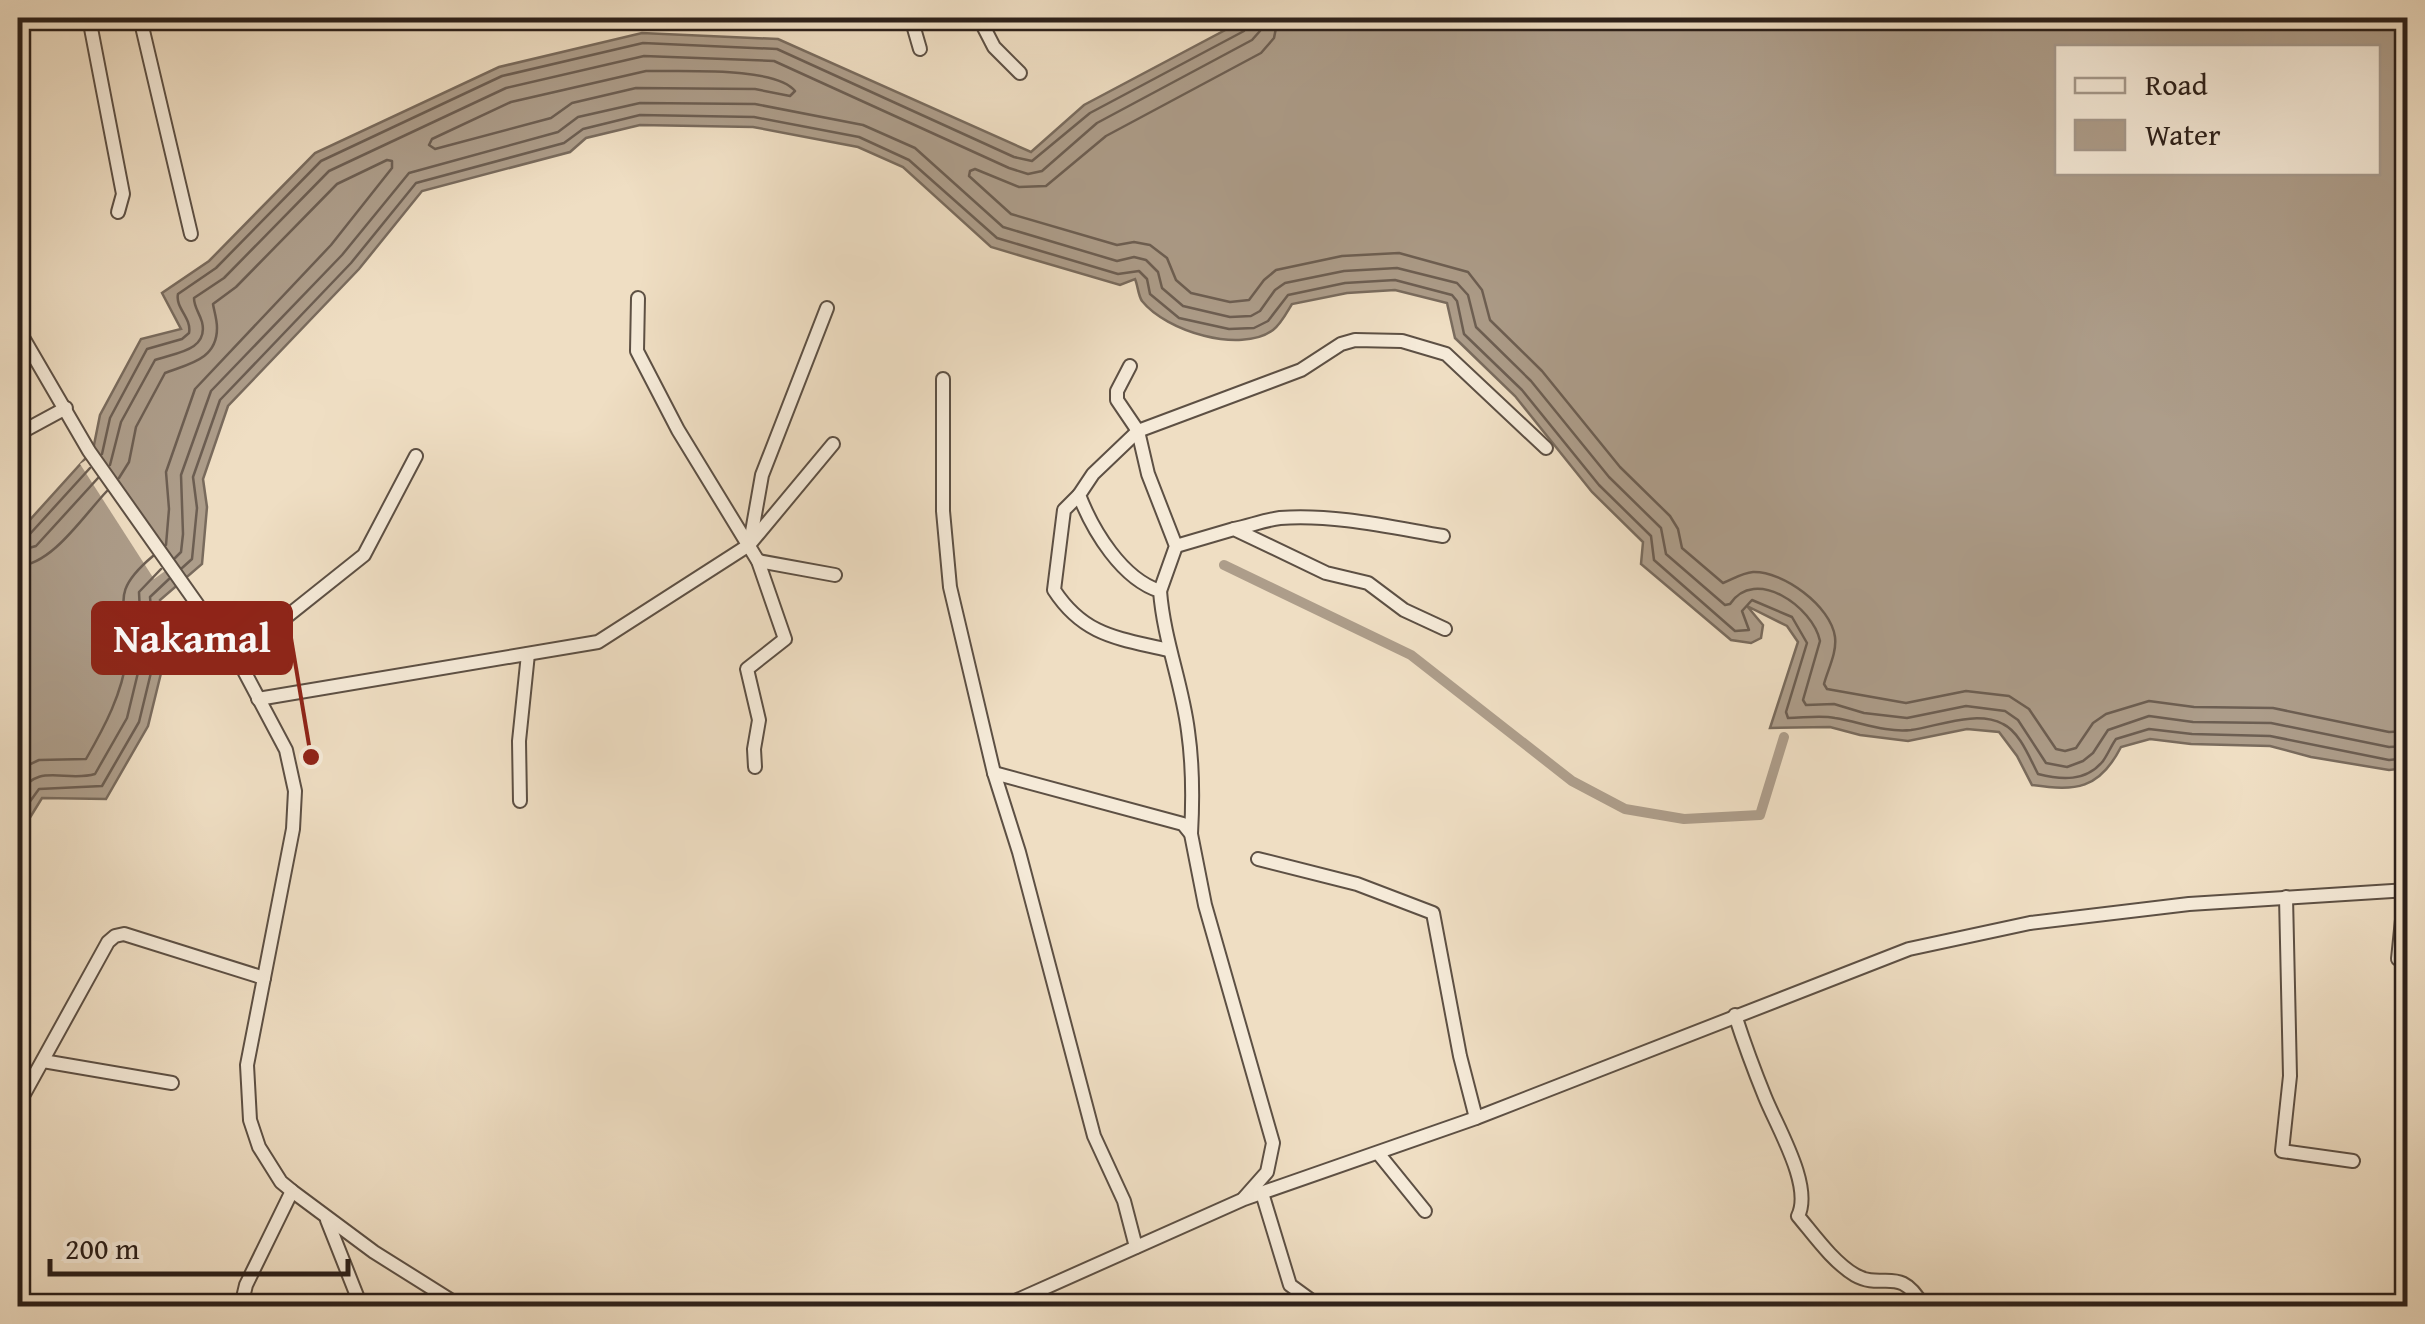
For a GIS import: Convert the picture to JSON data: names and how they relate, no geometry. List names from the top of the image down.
{
  "places": ["Nakamal"],
  "legend": ["Road", "Water"],
  "scale_bar": "200 m"
}
